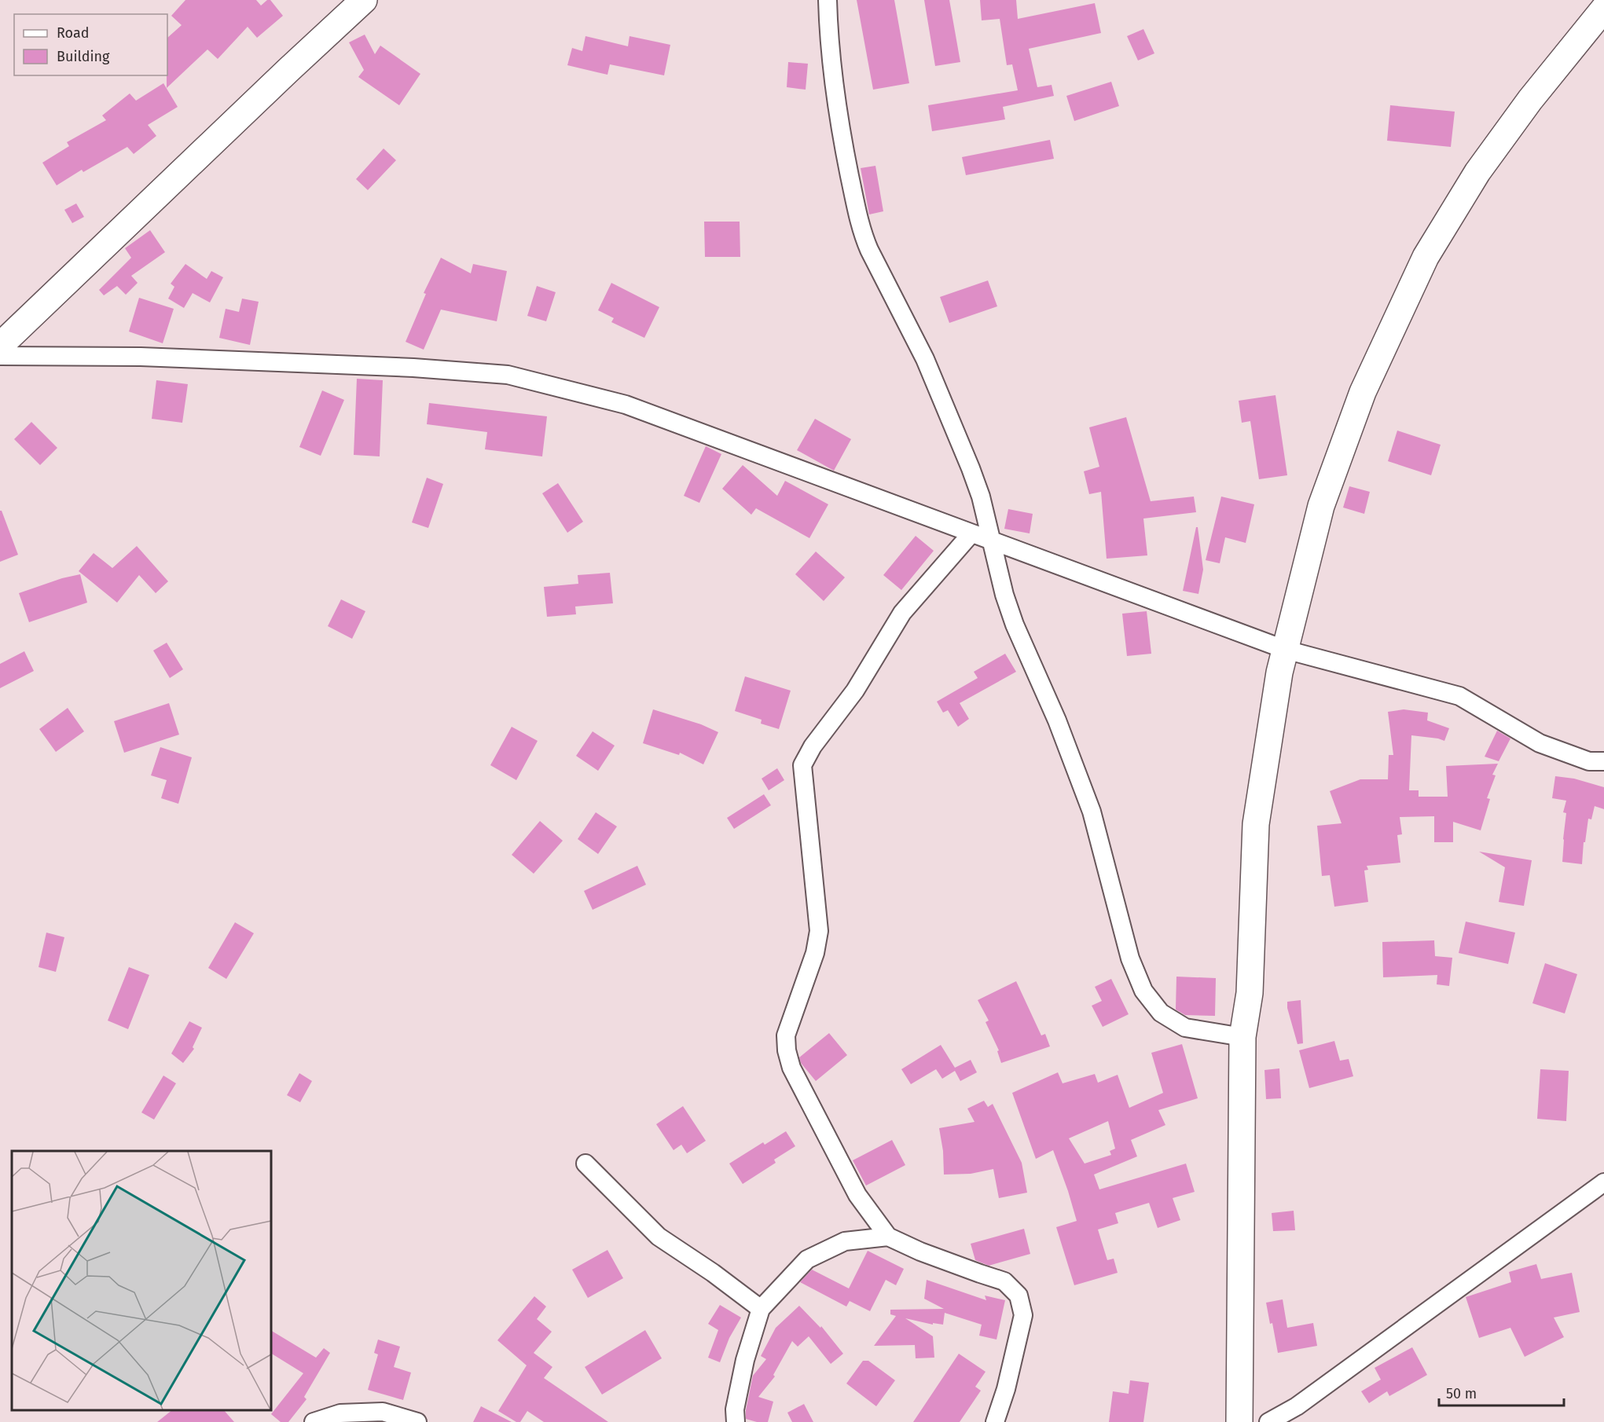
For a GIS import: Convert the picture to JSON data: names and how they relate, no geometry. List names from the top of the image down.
{
  "legend": ["Road", "Building"],
  "scale_bar": "50 m"
}
